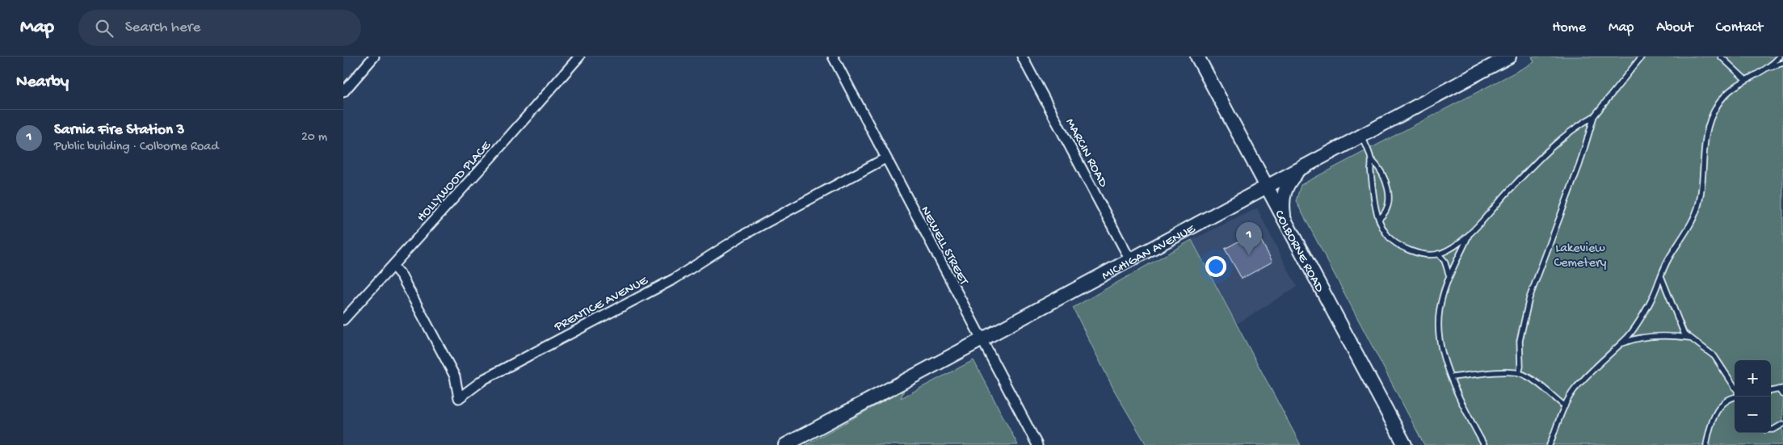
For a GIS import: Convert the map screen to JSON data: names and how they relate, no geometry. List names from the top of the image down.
{
  "streets": {
    "main road": ["COLBORNE ROAD", "MICHIGAN AVENUE"],
    "street": [
      "MARCIN ROAD",
      "HOLLYWOOD PLACE",
      "NEWELL STREET",
      "PRENTICE AVENUE"
    ]
  },
  "crossings": [
    ["MARCIN ROAD", "MICHIGAN AVENUE"],
    ["HOLLYWOOD PLACE", "PRENTICE AVENUE"],
    ["NEWELL STREET", "MICHIGAN AVENUE"],
    ["NEWELL STREET", "PRENTICE AVENUE"],
    ["COLBORNE ROAD", "MICHIGAN AVENUE"]
  ],
  "parks": ["Lakeview Cemetery"],
  "page": {
    "header": "Map",
    "search": "Search here",
    "nav": [
      "Home",
      "Map",
      "About",
      "Contact"
    ],
    "heading": "Nearby",
    "list": [
      {
        "mark": "1",
        "name": "Sarnia Fire Station 3",
        "note": "Public building · Colborne Road",
        "value": "20 m"
      }
    ],
    "pins": "1",
    "map_buttons": ["+", "−"]
  }
}
